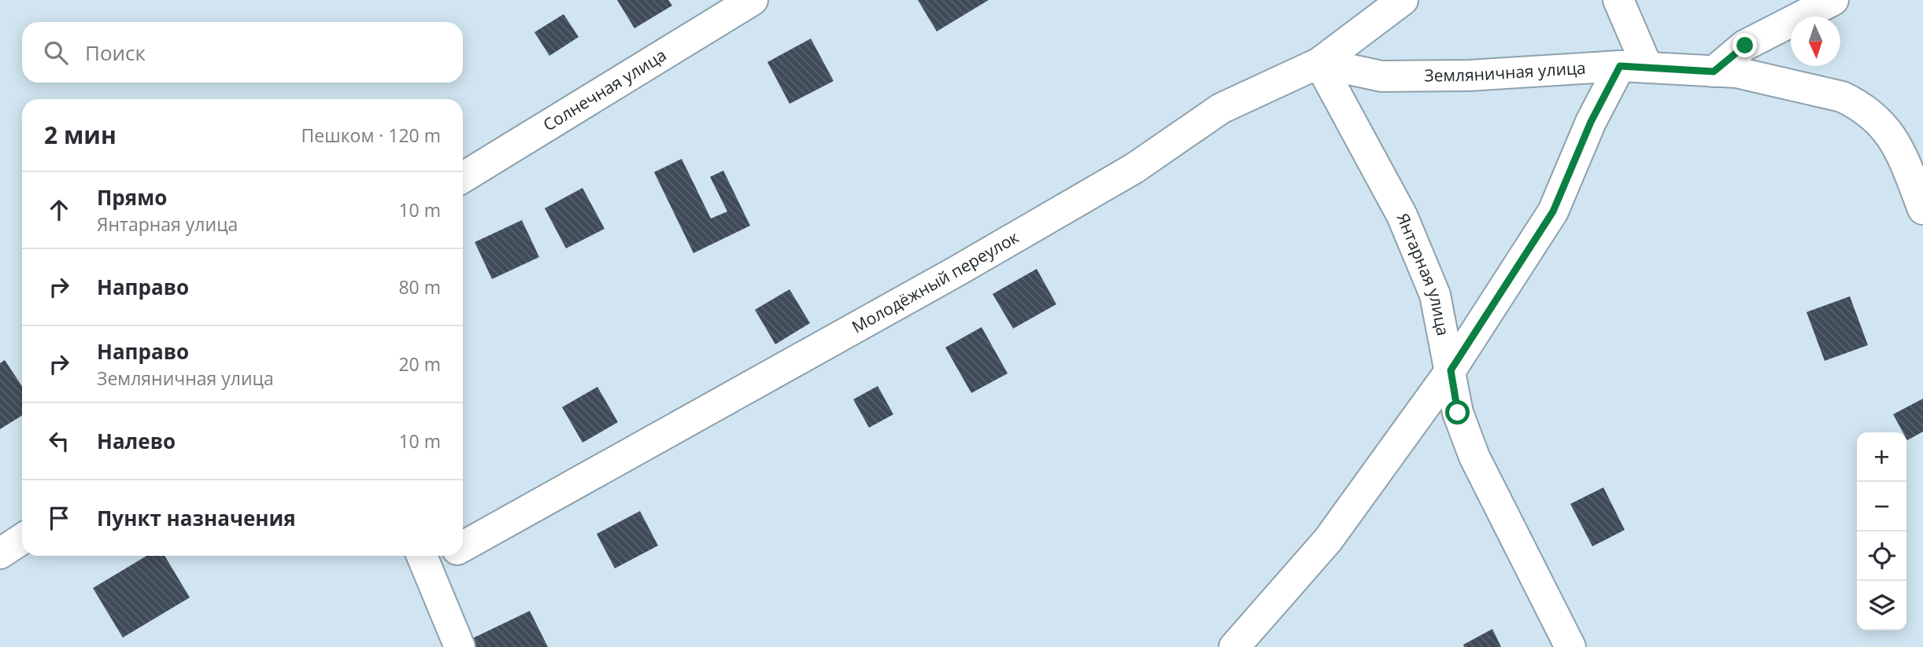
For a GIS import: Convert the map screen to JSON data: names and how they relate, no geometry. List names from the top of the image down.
{
  "streets": {
    "street": [
      "Земляничная улица",
      "Солнечная улица",
      "Янтарная улица",
      "Молодёжный переулок"
    ]
  },
  "crossings": [
    ["Земляничная улица", "Янтарная улица"],
    ["Земляничная улица", "Молодёжный переулок"],
    ["Янтарная улица", "Молодёжный переулок"]
  ],
  "north": "bottom",
  "page": {
    "search": "Поиск",
    "heading": ["2 мин", "Пешком · 120 m"],
    "list": [
      ["Прямо", "Янтарная улица", "10 m"],
      ["Направо", "80 m"],
      ["Направо", "Земляничная улица", "20 m"],
      ["Налево", "10 m"],
      "Пункт назначения"
    ],
    "map_buttons": ["+", "−"]
  }
}
